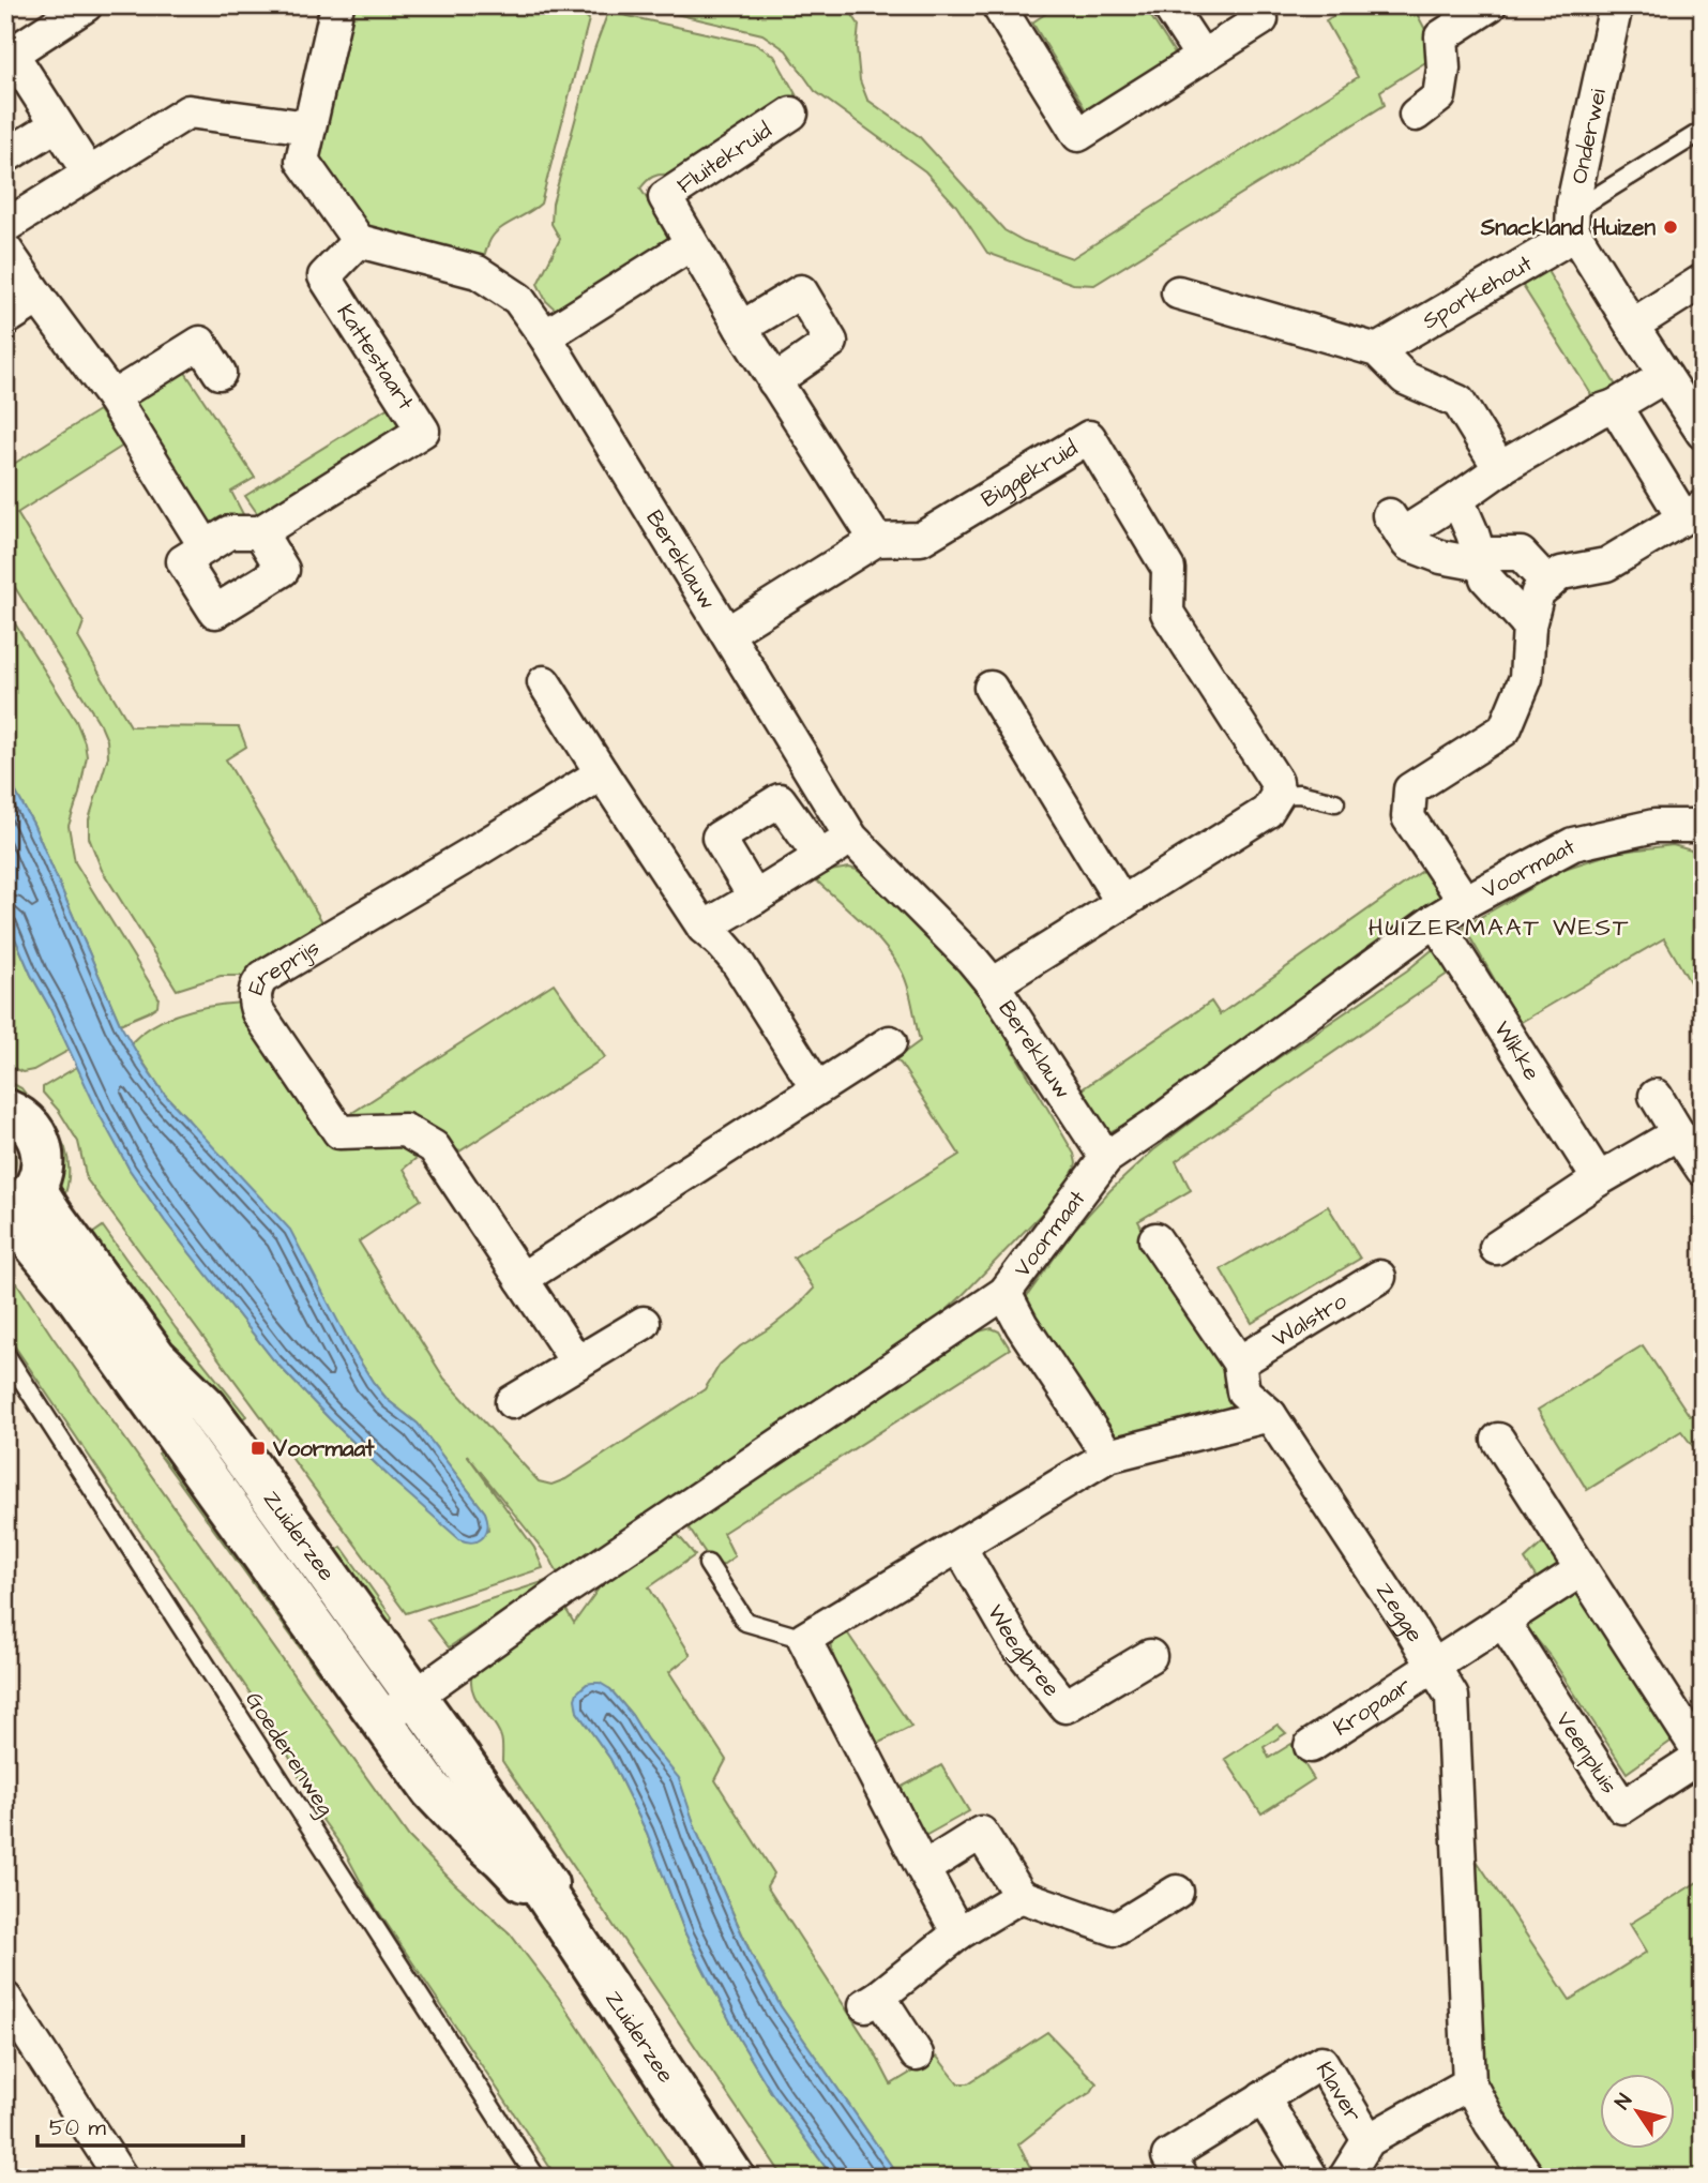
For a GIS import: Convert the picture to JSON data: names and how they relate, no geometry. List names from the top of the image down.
{
  "streets": {
    "street": [
      "Onderwei",
      "Fluitekruid",
      "Sporkehout",
      "Kattestaart",
      "Biggekruid",
      "Bereklauw",
      "Voormaat",
      "Ereprijs",
      "Wikke",
      "Walstro",
      "Zuiderzee",
      "Zegge",
      "Weegbree",
      "Kropaar",
      "Veenpluis",
      "Klaver"
    ],
    "lane": ["Goederenweg"]
  },
  "crossings": [
    ["Onderwei", "Sporkehout"],
    ["Fluitekruid", "Biggekruid"],
    ["Kattestaart", "Bereklauw"],
    ["Bereklauw", "Voormaat"],
    ["Voormaat", "Wikke"],
    ["Voormaat", "Zuiderzee"],
    ["Zegge", "Kropaar"],
    ["Zegge", "Klaver"]
  ],
  "districts": ["HUIZERMAAT WEST"],
  "places": {
    "other": ["Snackland Huizen"],
    "transit": ["Voormaat"]
  },
  "scale_bar": "50 m",
  "north": "top left"
}
